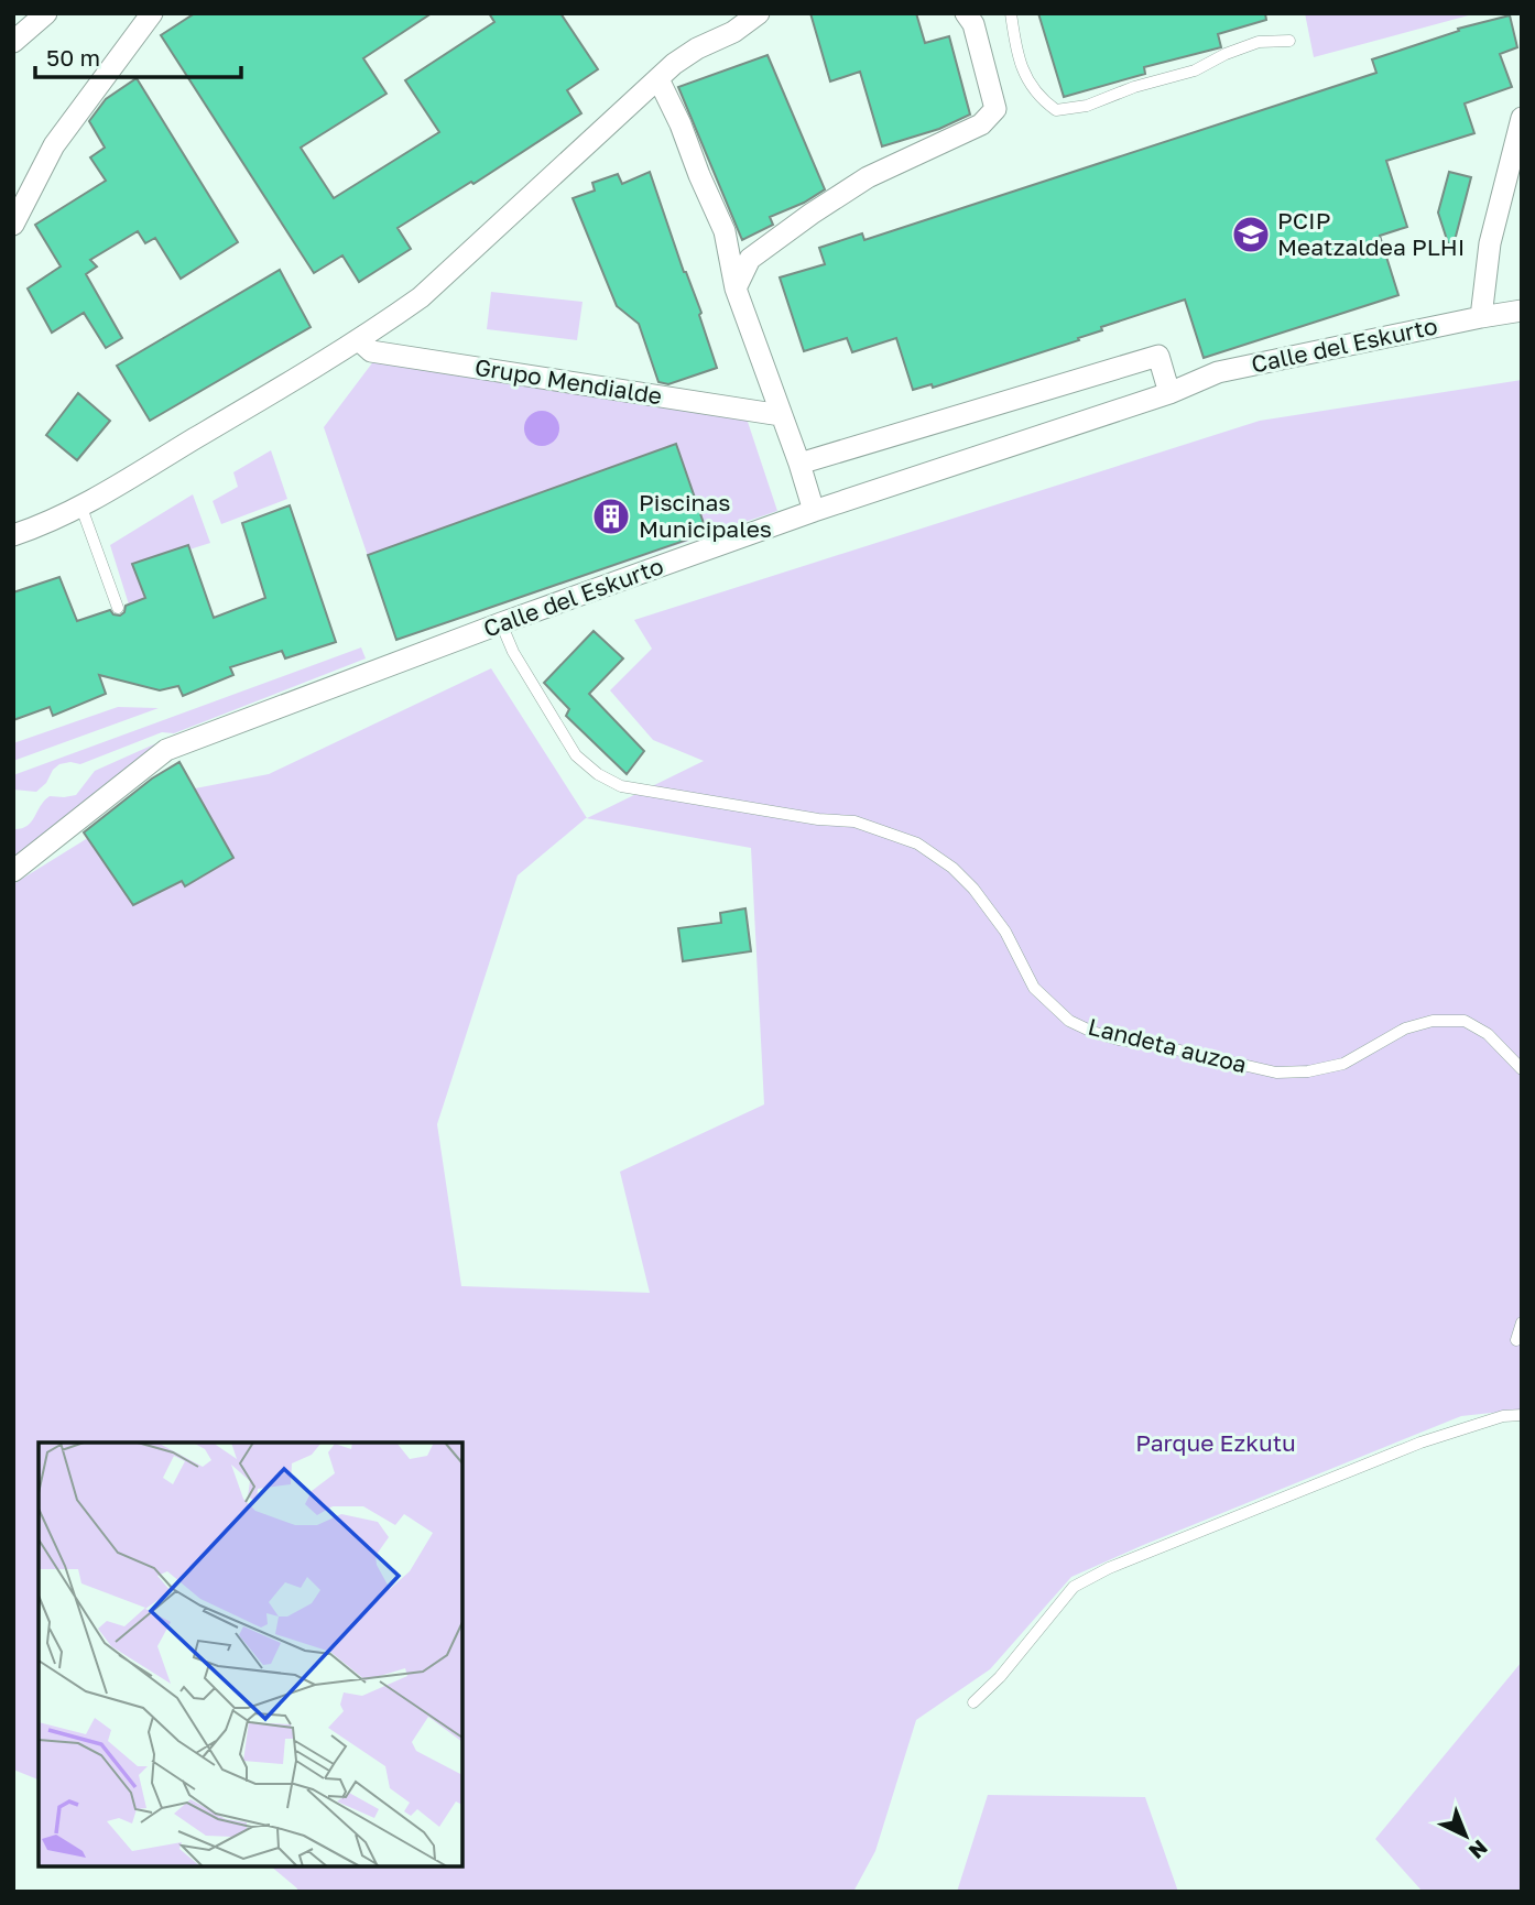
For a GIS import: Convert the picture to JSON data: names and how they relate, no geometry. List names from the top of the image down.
{
  "streets": {
    "street": ["Calle del Eskurto", "Grupo Mendialde"],
    "lane": ["Landeta auzoa"]
  },
  "crossings": [
    ["Calle del Eskurto", "Landeta auzoa"]
  ],
  "parks": ["Parque Ezkutu"],
  "places": {
    "school or university": ["PCIP Meatzaldea PLHI"],
    "building": ["Piscinas Municipales"]
  },
  "scale_bar": "50 m",
  "north": "bottom right"
}
